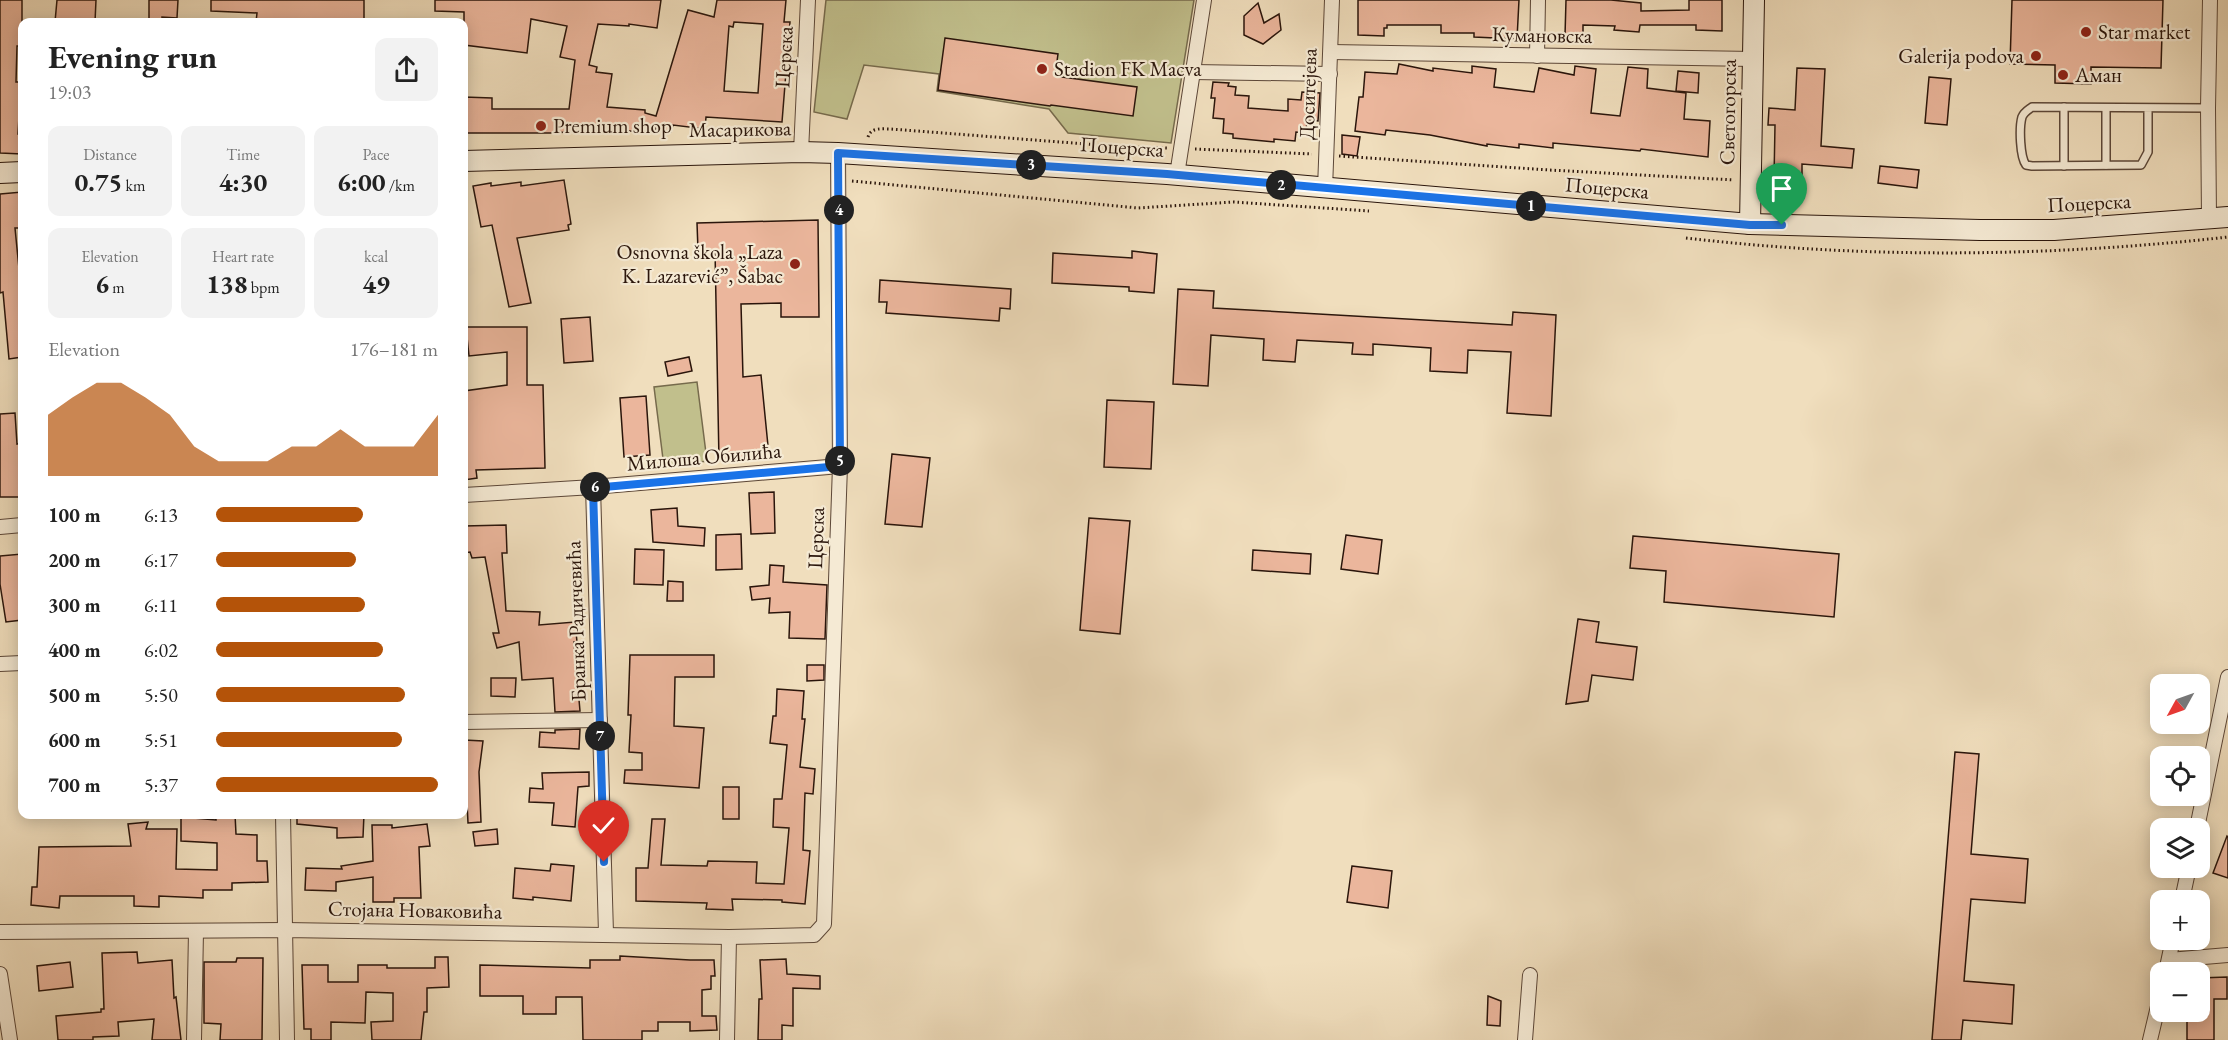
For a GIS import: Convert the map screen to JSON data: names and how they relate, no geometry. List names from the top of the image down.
{
  "streets": {
    "main road": ["Светогорска", "Масарикова", "Поцерска"],
    "street": [
      "Кумановска",
      "Церска",
      "Доситејева",
      "Милоша Обилића",
      "Бранка Радичевића",
      "Стојана Новаковића"
    ]
  },
  "crossings": [
    ["Кумановска", "Доситејева"],
    ["Кумановска", "Светогорска"],
    ["Церска", "Масарикова"],
    ["Церска", "Поцерска"],
    ["Церска", "Милоша Обилића"],
    ["Церска", "Стојана Новаковића"],
    ["Доситејева", "Поцерска"],
    ["Светогорска", "Поцерска"],
    ["Масарикова", "Поцерска"],
    ["Милоша Обилића", "Бранка Радичевића"],
    ["Бранка Радичевића", "Стојана Новаковића"]
  ],
  "places": [
    "Star market",
    "Galerija podova",
    "Stadion FK Macva",
    "Аман",
    "Premium shop",
    "Osnovna škola „Laza K. Lazarević”, Šabac"
  ],
  "north": "bottom left",
  "page": {
    "heading": ["Evening run", "19:03"],
    "stats": [
      ["Distance", "0.75 km"],
      ["Time", "4:30"],
      ["Pace", "6:00 /km"],
      ["Elevation", "6 m"],
      ["Heart rate", "138 bpm"],
      ["kcal", "49"]
    ],
    "pins": [
      "3",
      "2",
      "1",
      "4",
      "5",
      "6",
      "7"
    ],
    "chart": ["Elevation", "176–181 m"],
    "list": [
      {
        "name": "100 m",
        "note": "6:13"
      },
      {
        "name": "200 m",
        "note": "6:17"
      },
      {
        "name": "300 m",
        "note": "6:11"
      },
      {
        "name": "400 m",
        "note": "6:02"
      },
      {
        "name": "500 m",
        "note": "5:50"
      },
      {
        "name": "600 m",
        "note": "5:51"
      },
      {
        "name": "700 m",
        "note": "5:37"
      }
    ],
    "map_buttons": ["+", "−"]
  }
}
